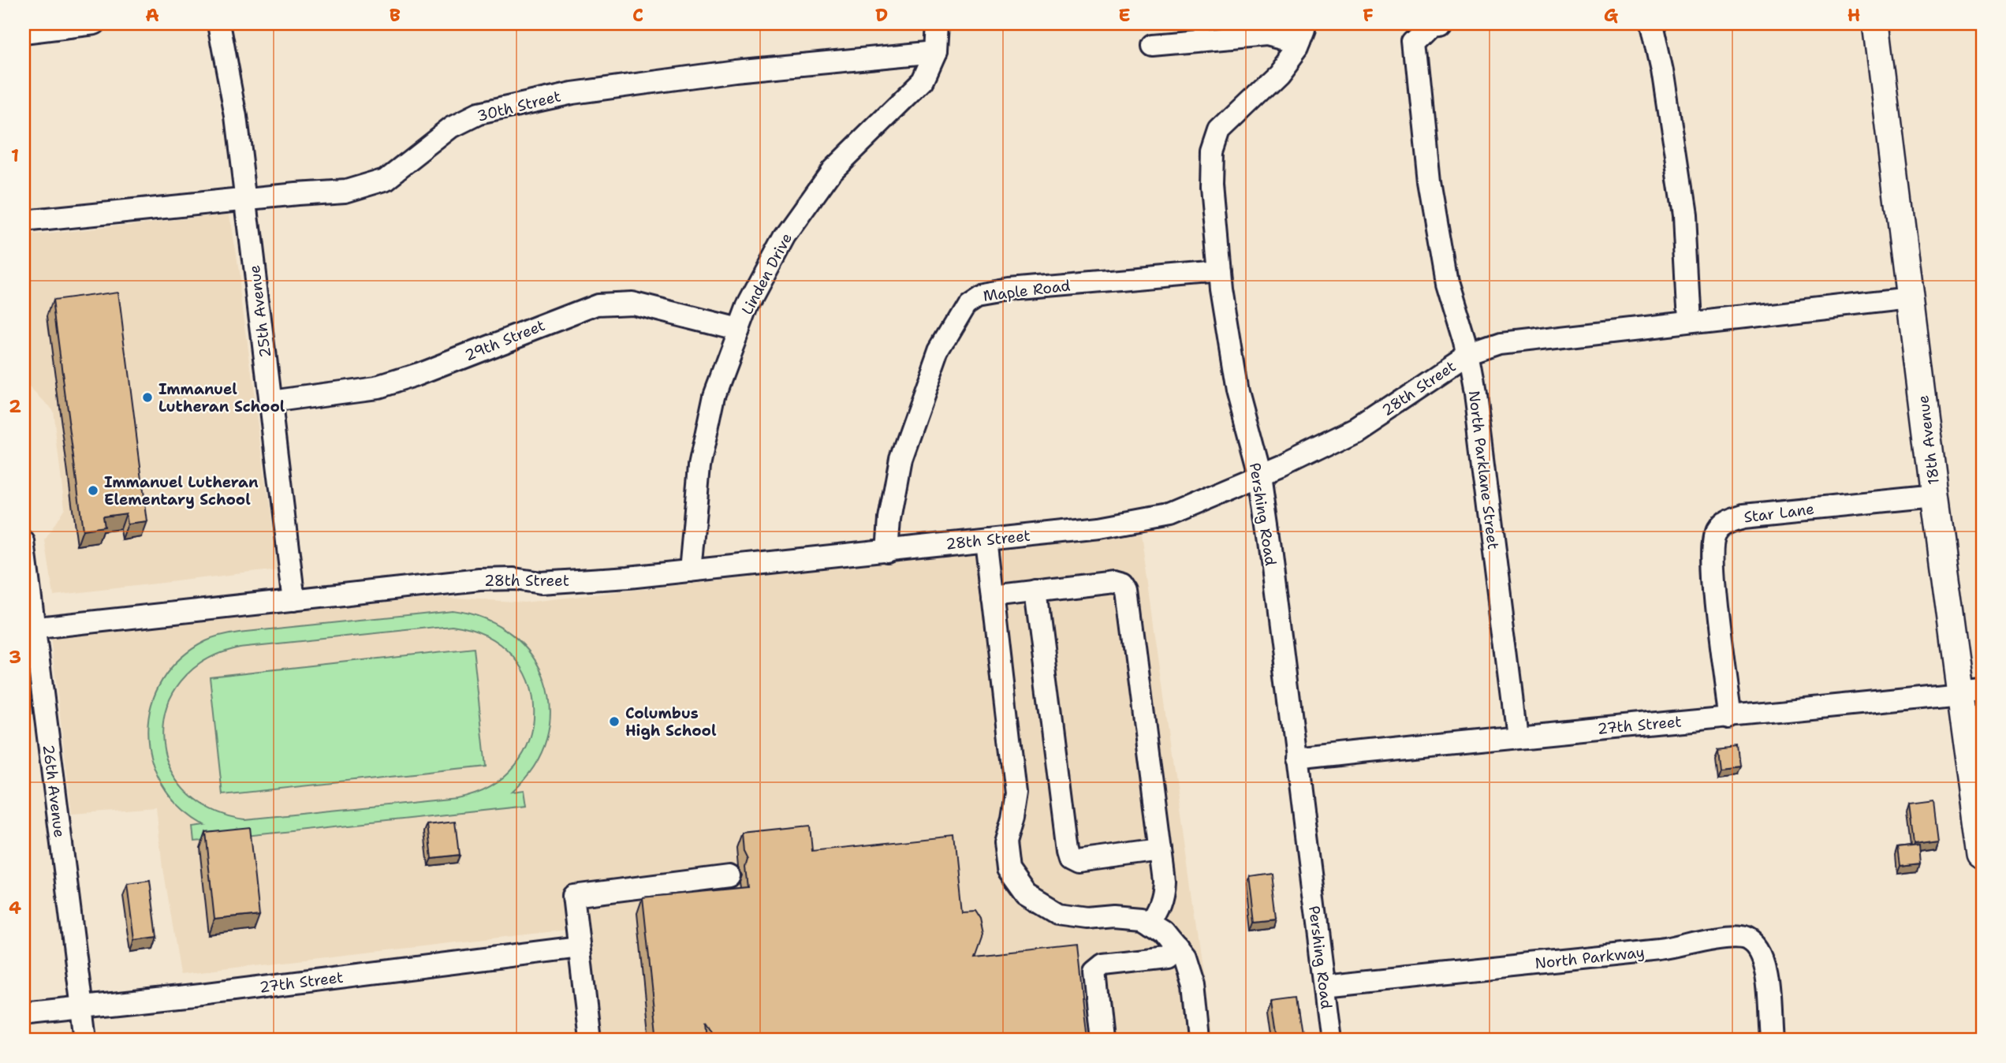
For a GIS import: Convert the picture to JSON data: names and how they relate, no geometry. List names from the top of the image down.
{
  "streets": {
    "main road": ["18th Avenue"],
    "street": [
      "30th Street",
      "Linden Drive",
      "Maple Road",
      "25th Avenue",
      "29th Street",
      "28th Street",
      "North Parklane Street",
      "Star Lane",
      "Pershing Road",
      "27th Street",
      "26th Avenue",
      "North Parkway"
    ]
  },
  "crossings": [
    ["30th Street", "Linden Drive"],
    ["30th Street", "25th Avenue"],
    ["Linden Drive", "29th Street"],
    ["Linden Drive", "28th Street"],
    ["Maple Road", "28th Street"],
    ["Maple Road", "Pershing Road"],
    ["25th Avenue", "29th Street"],
    ["25th Avenue", "28th Street"],
    ["28th Street", "18th Avenue"],
    ["28th Street", "North Parklane Street"],
    ["28th Street", "Pershing Road"],
    ["28th Street", "26th Avenue"],
    ["18th Avenue", "Star Lane"],
    ["18th Avenue", "27th Street"],
    ["North Parklane Street", "27th Street"],
    ["Star Lane", "27th Street"],
    ["Pershing Road", "27th Street"],
    ["Pershing Road", "North Parkway"],
    ["27th Street", "26th Avenue"]
  ],
  "places": ["Immanuel Lutheran School", "Immanuel Lutheran Elementary School", "Columbus High School"],
  "grid": {
    "columns": [
      "A",
      "B",
      "C",
      "D",
      "E",
      "F",
      "G",
      "H"
    ],
    "rows": [
      "1",
      "2",
      "3",
      "4"
    ]
  }
}
